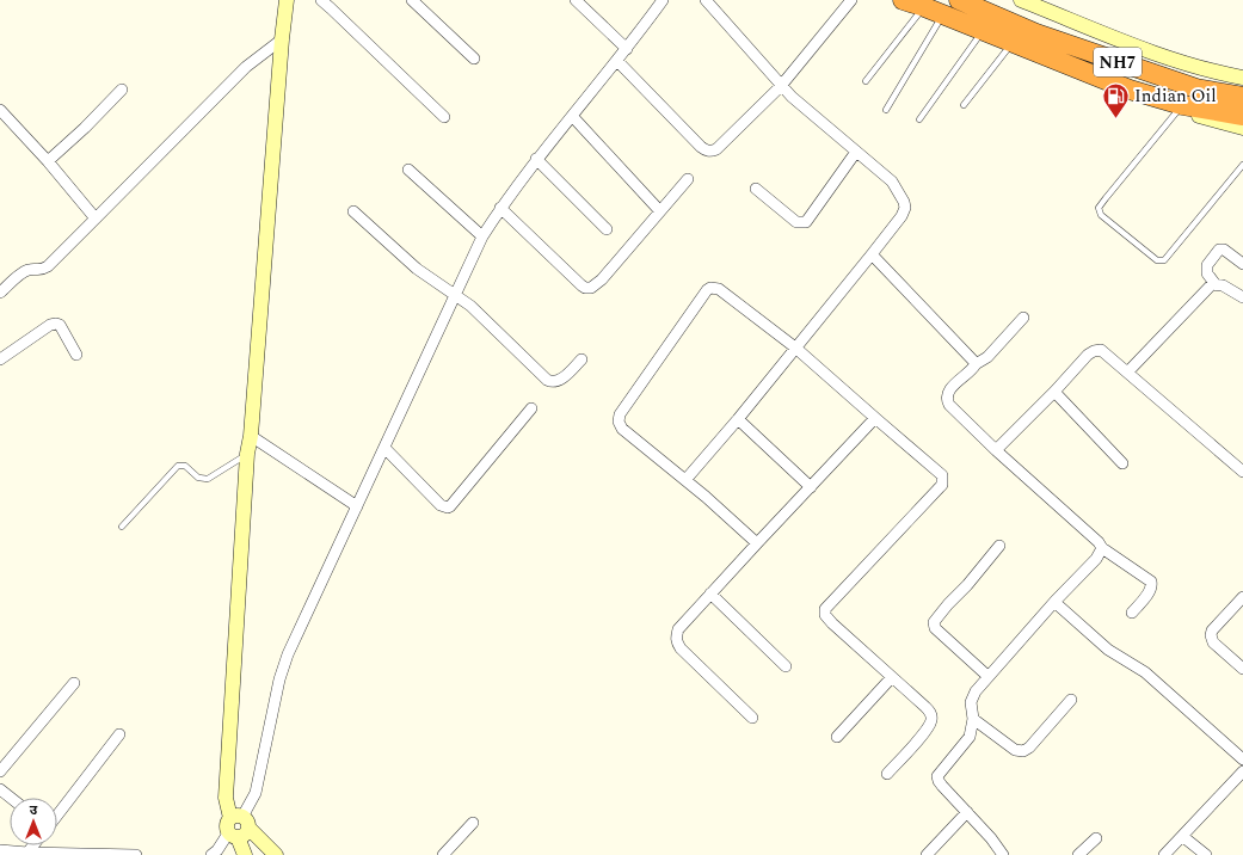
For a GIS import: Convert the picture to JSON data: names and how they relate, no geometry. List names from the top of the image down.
{
  "streets": {
    "highway": ["NH7"]
  },
  "places": {
    "fuel station": ["Indian Oil"]
  },
  "north": "top"
}
